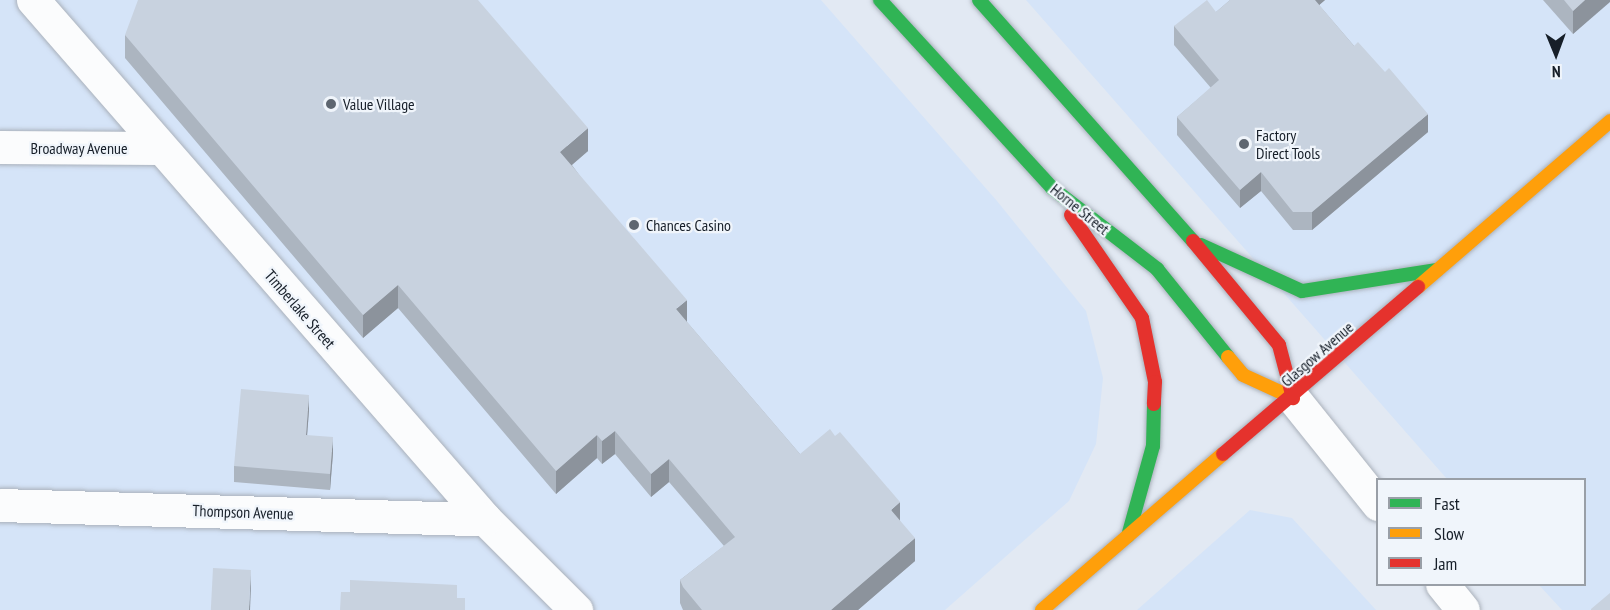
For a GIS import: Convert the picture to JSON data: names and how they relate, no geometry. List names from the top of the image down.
{
  "streets": {
    "main road": ["Horne Street", "Glasgow Avenue"],
    "street": ["Broadway Avenue", "Timberlake Street", "Thompson Avenue"]
  },
  "crossings": [
    ["Broadway Avenue", "Timberlake Street"],
    ["Horne Street", "Glasgow Avenue"],
    ["Timberlake Street", "Thompson Avenue"]
  ],
  "places": ["Value Village", "Factory Direct Tools", "Chances Casino"],
  "legend": ["Fast", "Slow", "Jam"],
  "north": "bottom"
}
